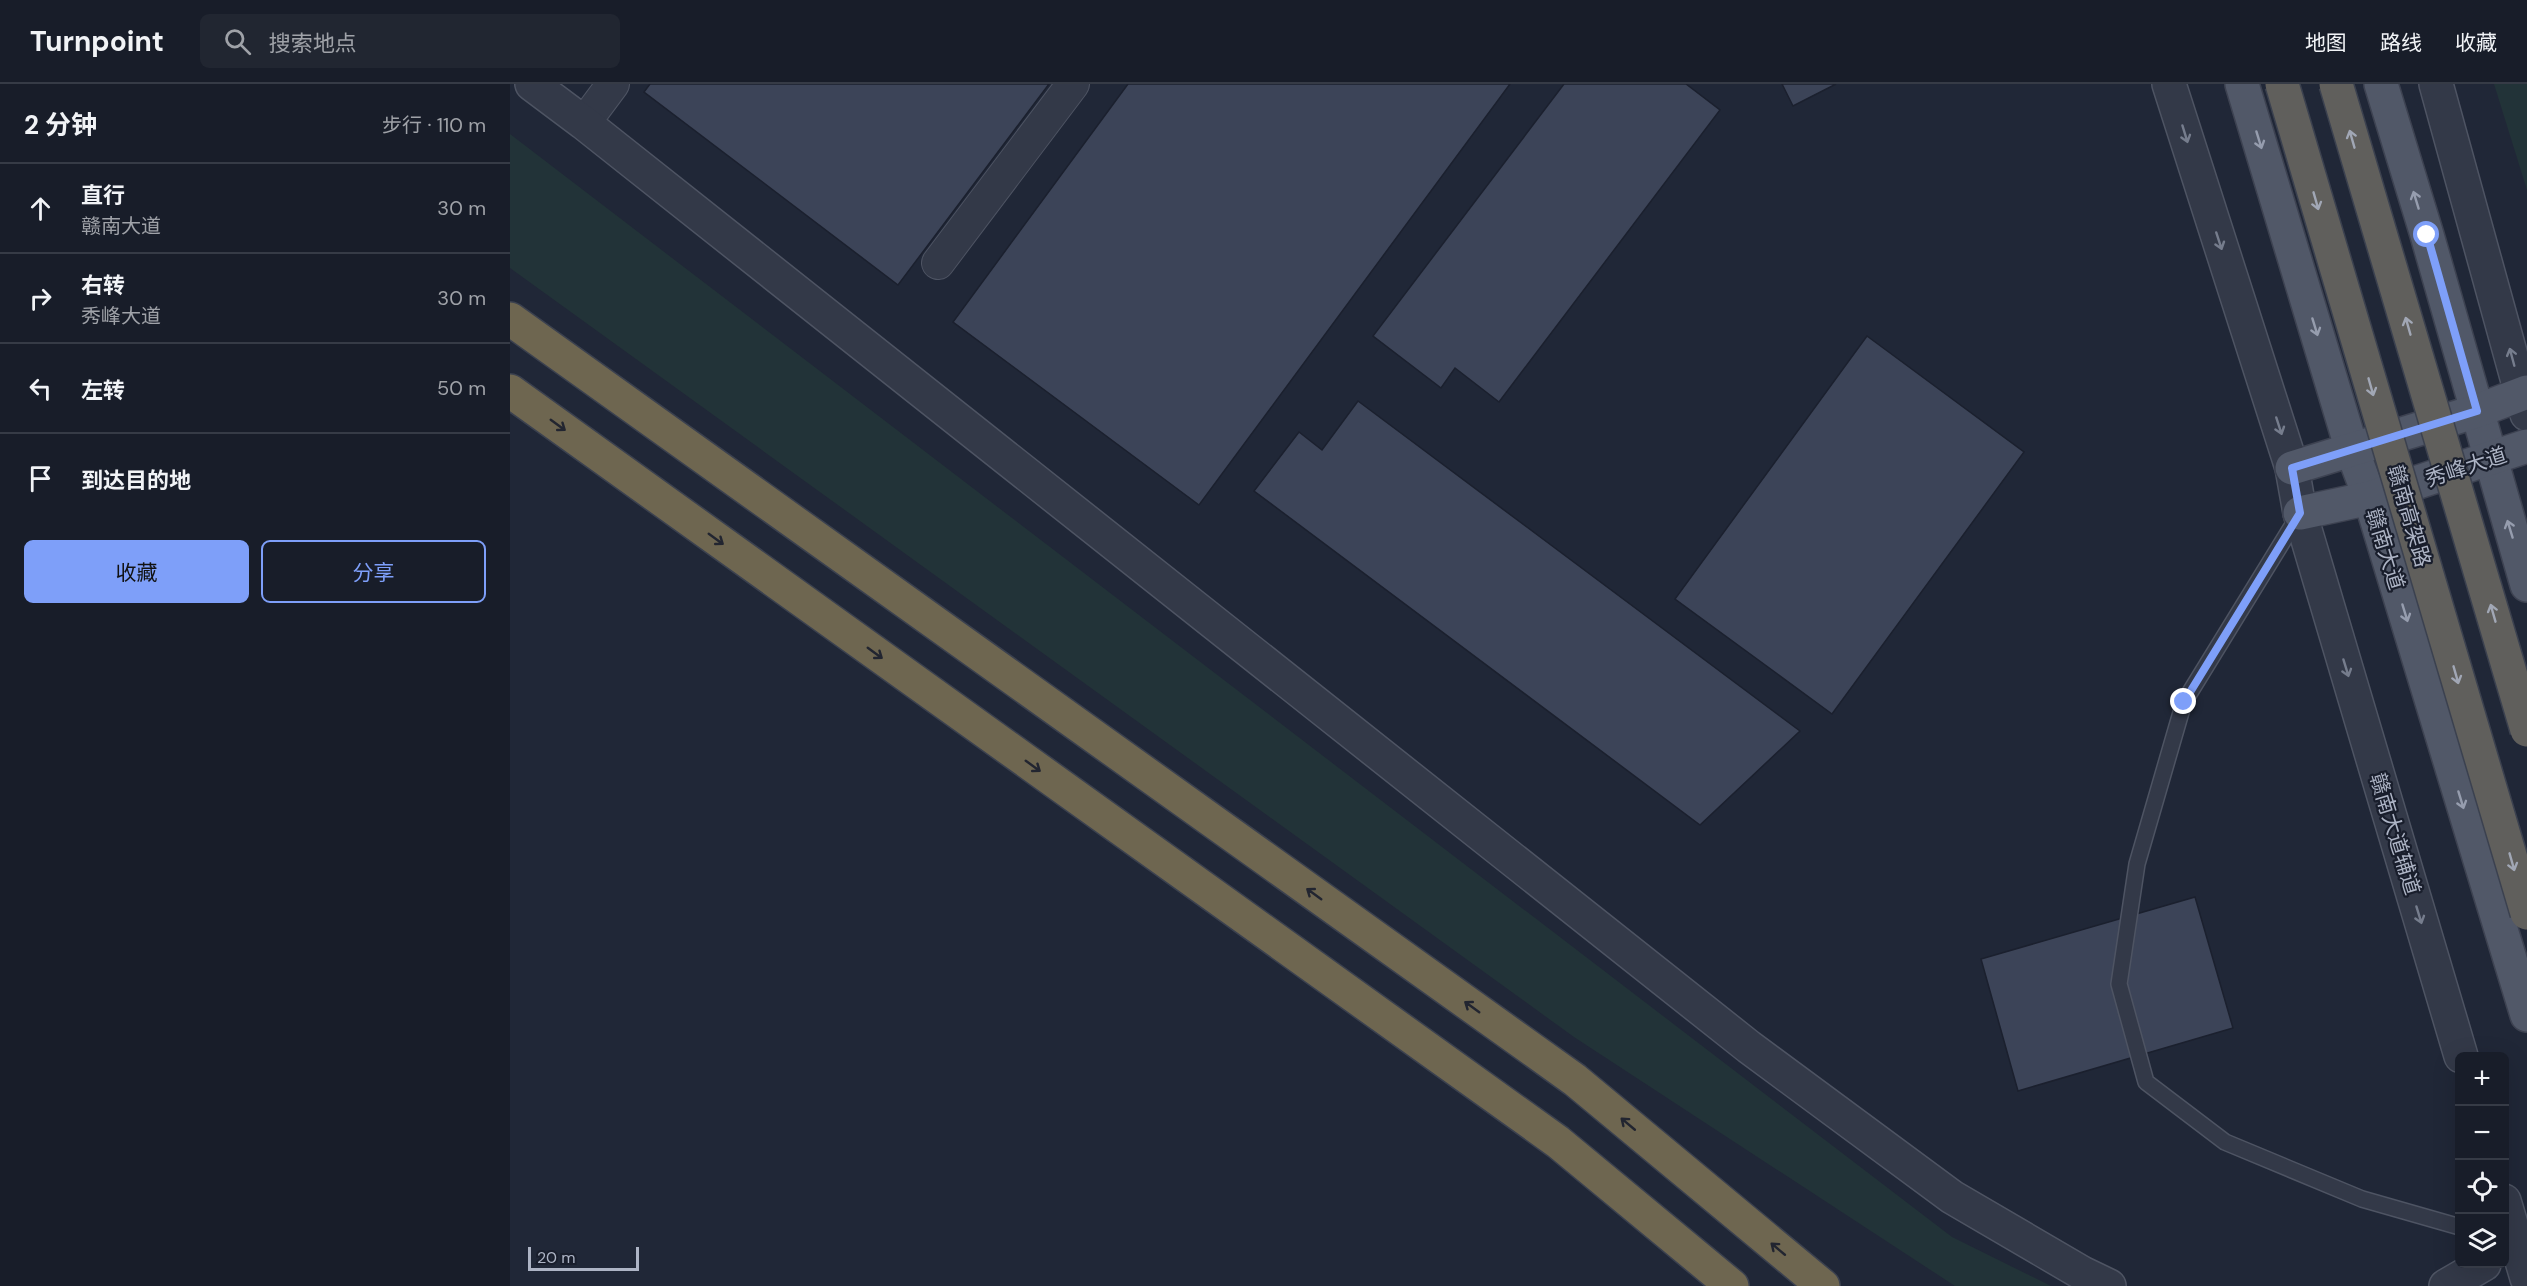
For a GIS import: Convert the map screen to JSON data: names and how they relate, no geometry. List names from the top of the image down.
{
  "streets": {
    "highway": ["赣南高架路"],
    "main road": ["秀峰大道", "赣南大道"],
    "street": ["赣南大道辅道"]
  },
  "crossings": [
    ["秀峰大道", "赣南大道"],
    ["秀峰大道", "赣南大道辅道"]
  ],
  "scale_bar": "20 m",
  "page": {
    "header": "Turnpoint",
    "search": "搜索地点",
    "nav": ["地图", "路线", "收藏"],
    "heading": ["2 分钟", "步行 · 110 m"],
    "list": [
      ["直行", "赣南大道", "30 m"],
      ["右转", "秀峰大道", "30 m"],
      ["左转", "50 m"],
      "到达目的地"
    ],
    "buttons": ["收藏", "分享"],
    "map_buttons": ["+", "−"],
    "scale": "20 m"
  }
}
